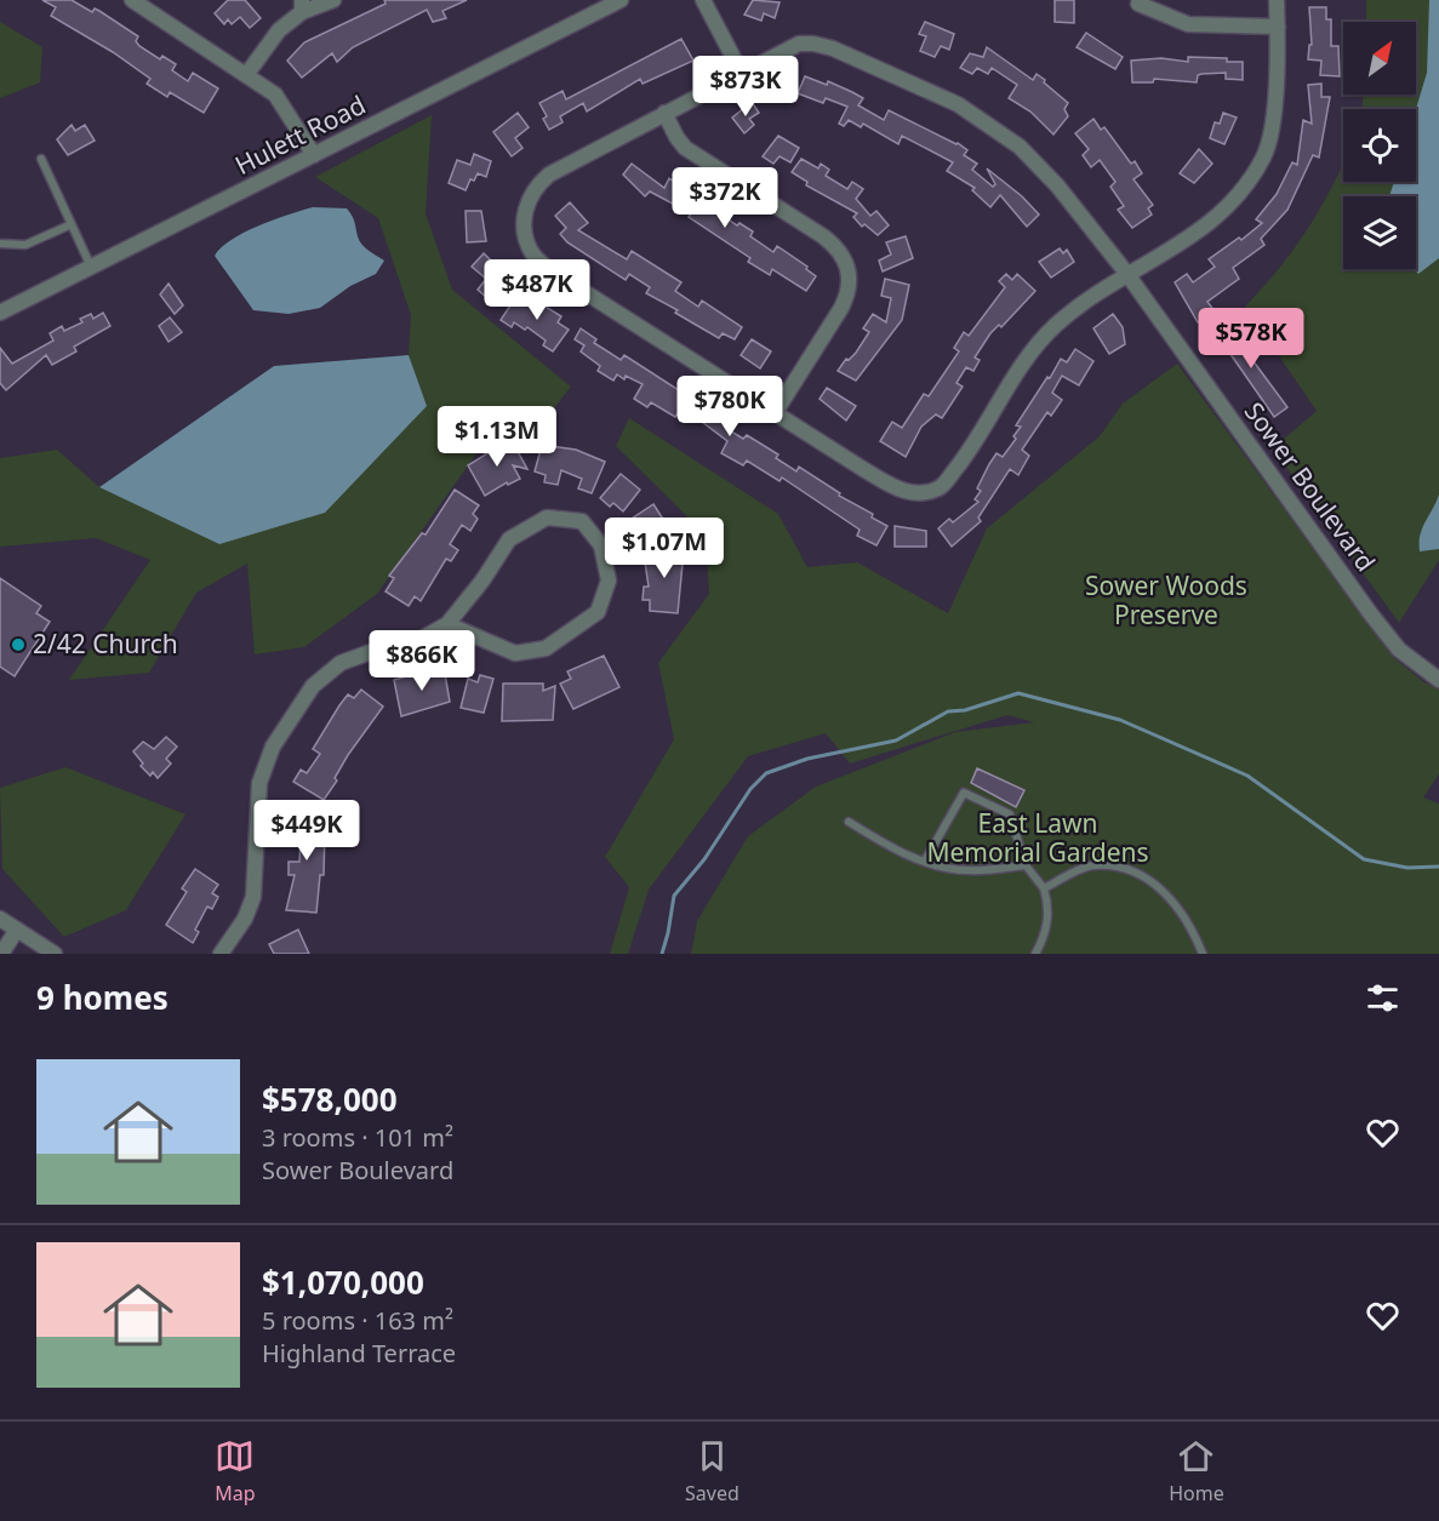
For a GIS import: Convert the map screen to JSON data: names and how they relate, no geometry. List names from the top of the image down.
{
  "streets": {
    "street": ["Hulett Road", "Sower Boulevard"]
  },
  "parks": ["Sower Woods Preserve", "East Lawn Memorial Gardens"],
  "places": ["2/42 Church"],
  "north": "top right",
  "page": {
    "price": [
      "$873K",
      "$372K",
      "$487K",
      "$578K",
      "$780K",
      "$1.13M",
      "$1.07M",
      "$866K",
      "$449K"
    ],
    "heading": "9 homes",
    "list": [
      {
        "name": "$578,000",
        "note": "3 rooms · 101 m² · Sower Boulevard"
      },
      {
        "name": "$1,070,000",
        "note": "5 rooms · 163 m² · Highland Terrace"
      }
    ],
    "tabs": ["Map", "Saved", "Home"]
  }
}
